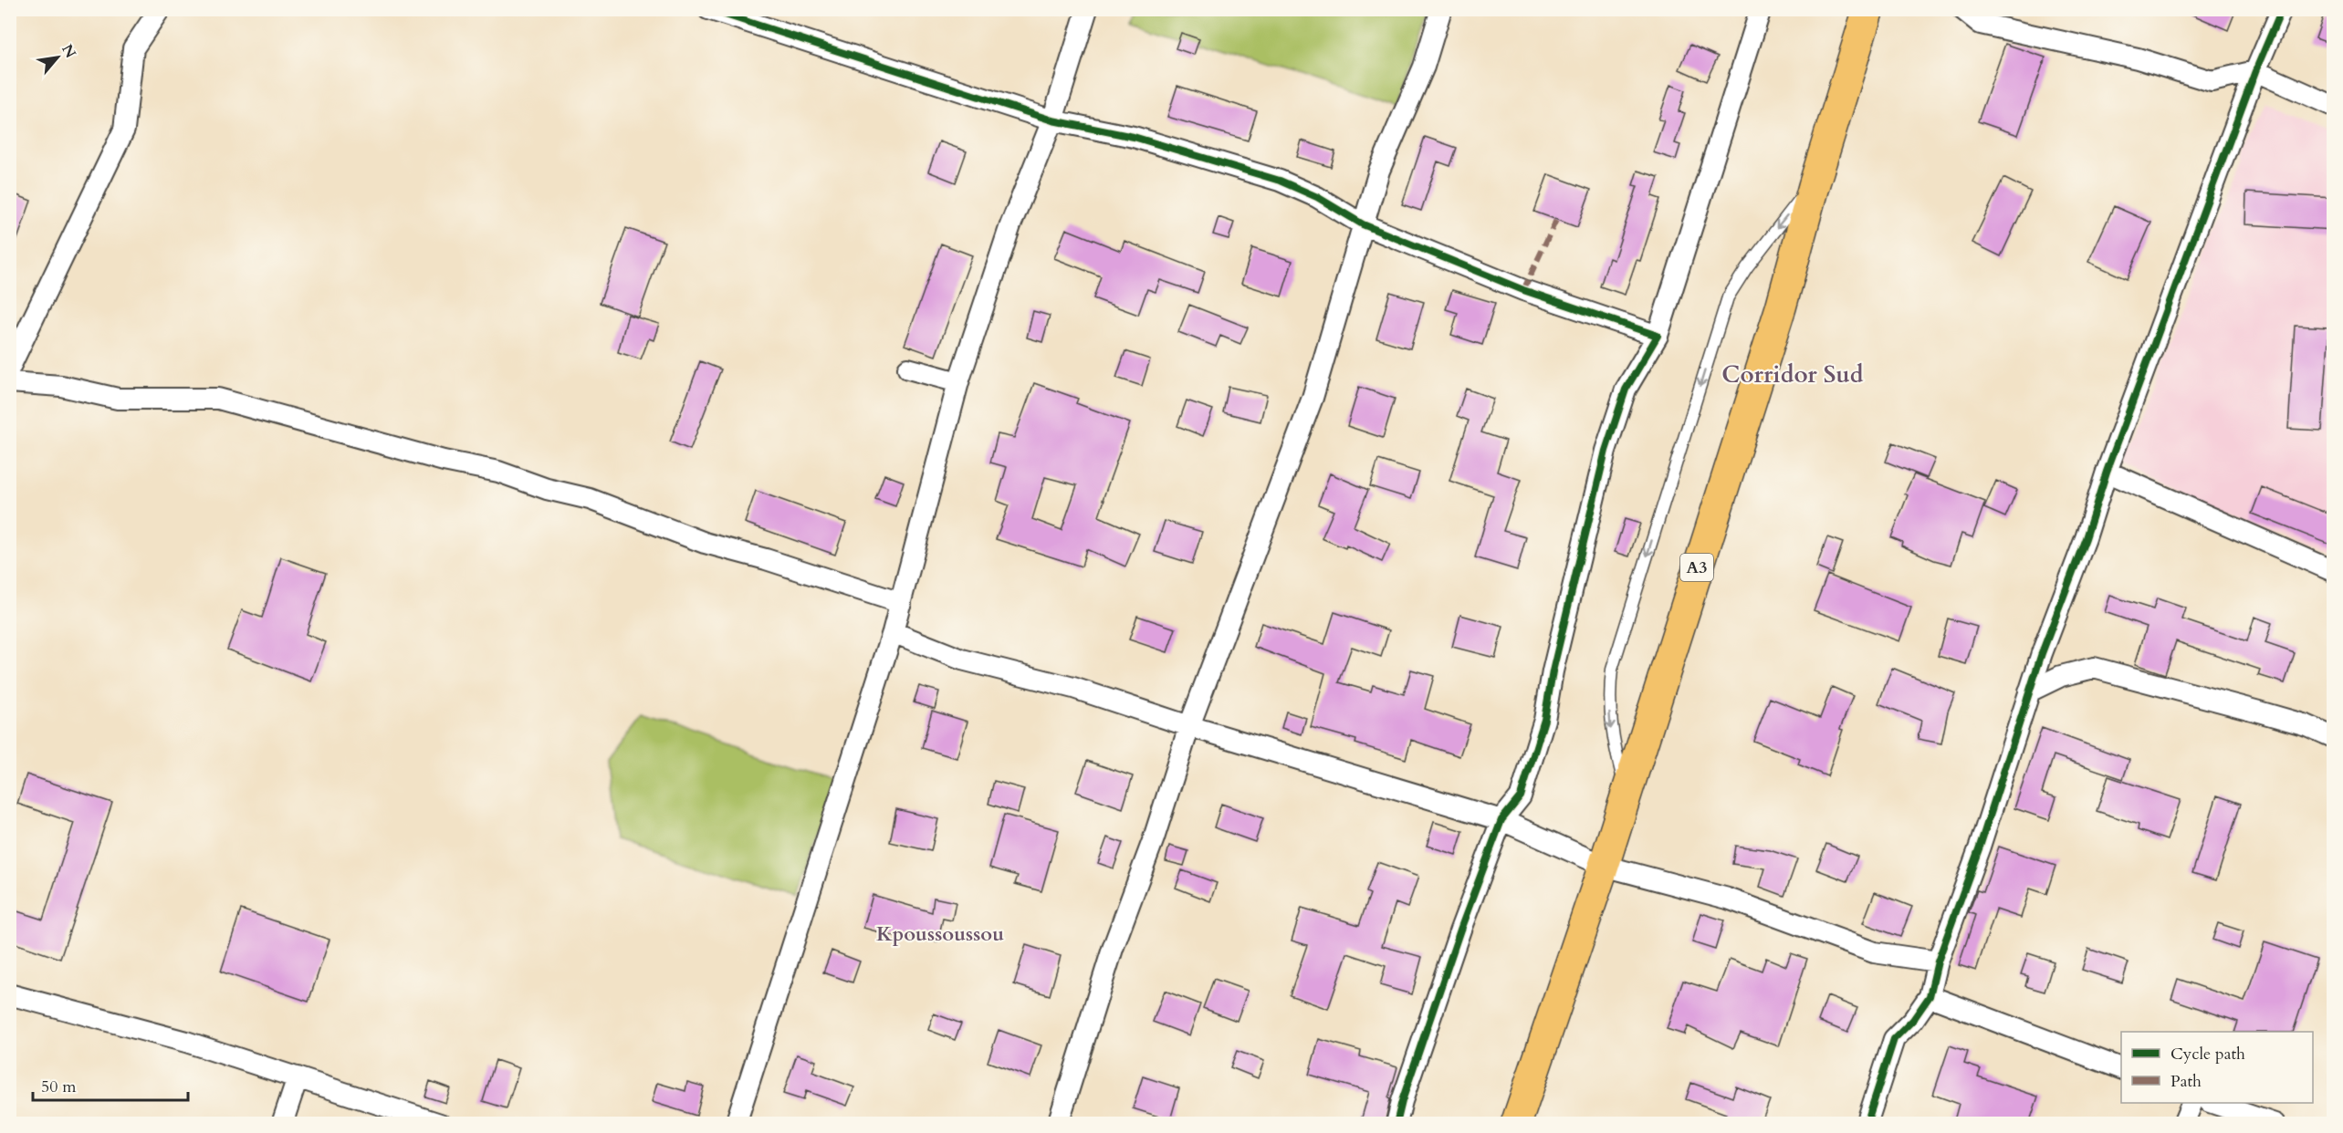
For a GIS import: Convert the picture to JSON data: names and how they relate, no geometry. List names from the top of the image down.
{
  "streets": {
    "highway": ["A3"]
  },
  "districts": ["Corridor Sud", "Kpoussoussou"],
  "legend": ["Cycle path", "Path"],
  "scale_bar": "50 m",
  "north": "top right"
}
